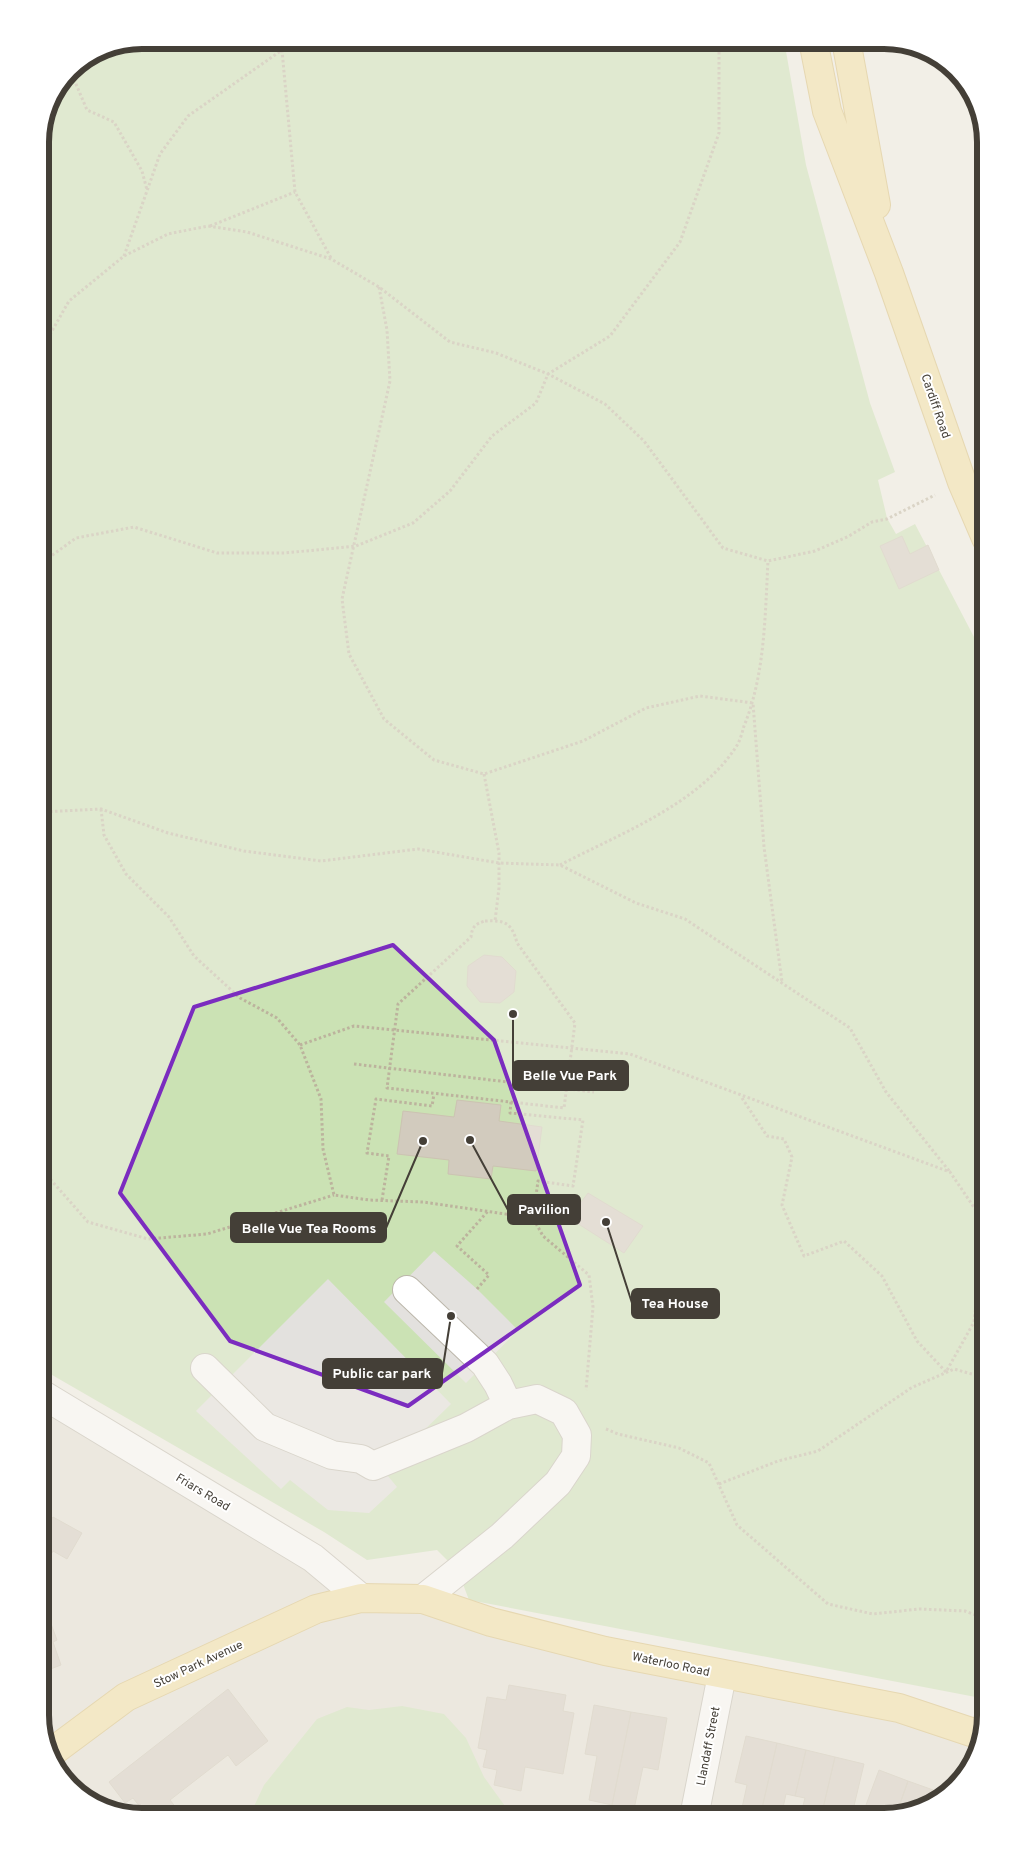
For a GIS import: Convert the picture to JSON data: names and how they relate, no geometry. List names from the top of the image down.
{
  "streets": {
    "main road": ["Cardiff Road", "Stow Park Avenue", "Waterloo Road"],
    "street": ["Friars Road", "Llandaff Street"]
  },
  "crossings": [
    ["Friars Road", "Stow Park Avenue"],
    ["Friars Road", "Waterloo Road"],
    ["Stow Park Avenue", "Waterloo Road"],
    ["Waterloo Road", "Llandaff Street"]
  ],
  "places": [
    "Belle Vue Park",
    "Pavilion",
    "Belle Vue Tea Rooms",
    "Tea House",
    "Public car park"
  ]
}
